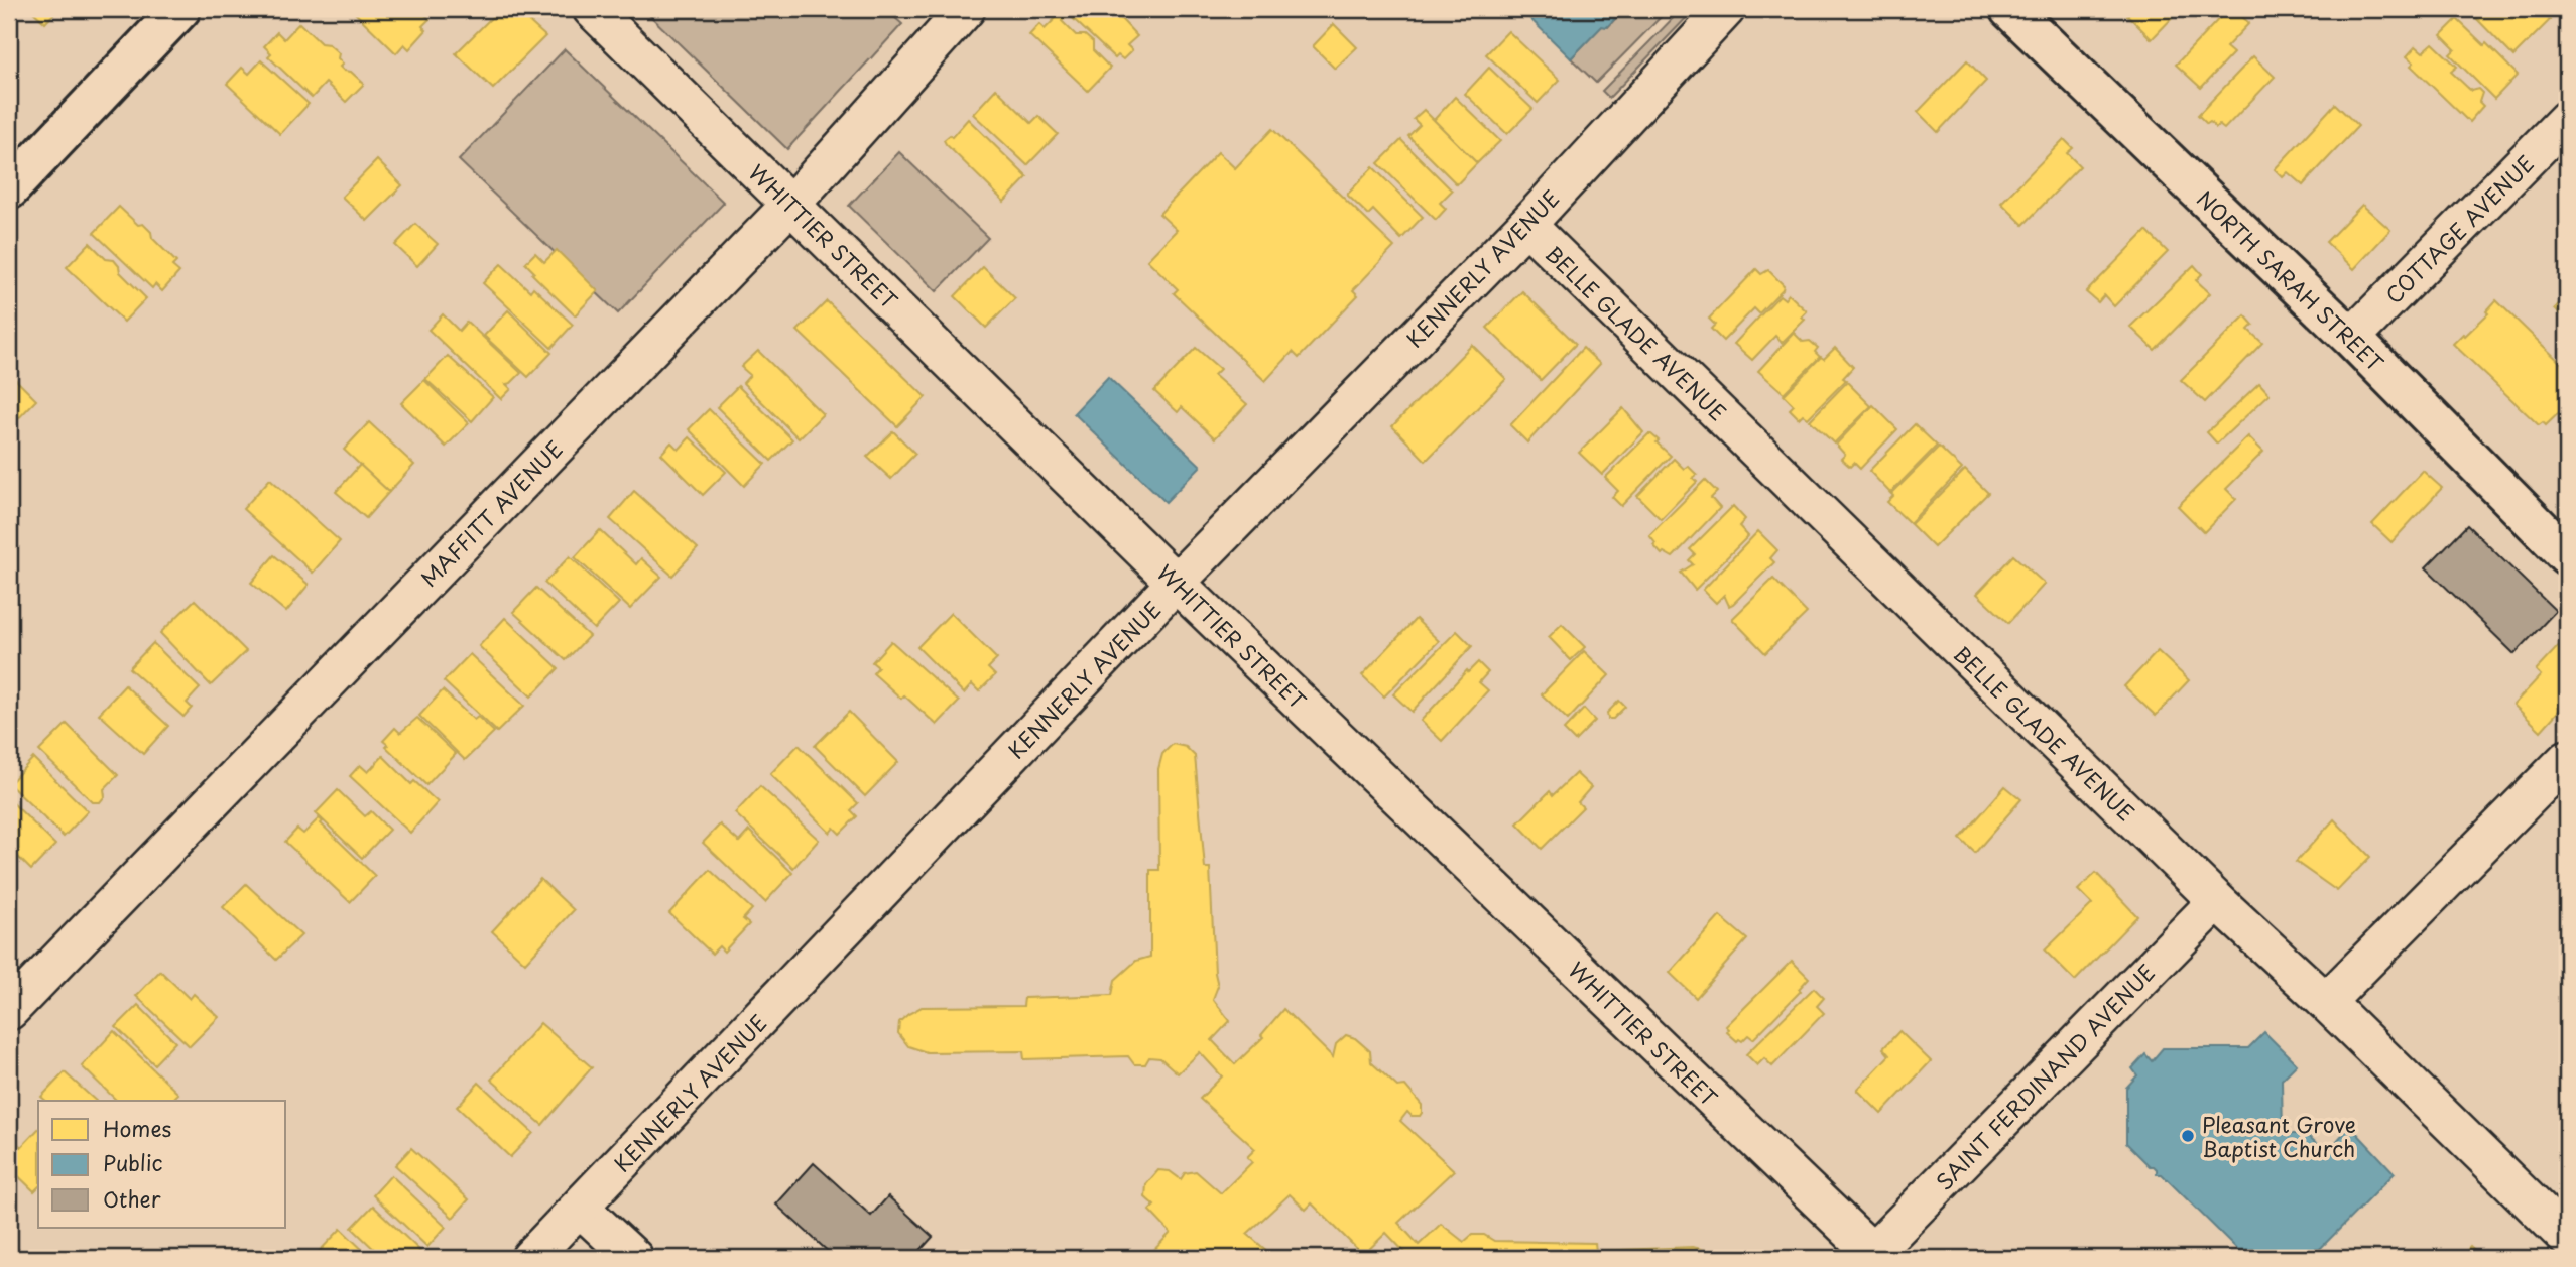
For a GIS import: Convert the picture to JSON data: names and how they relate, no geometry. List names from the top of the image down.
{
  "streets": {
    "street": [
      "COTTAGE AVENUE",
      "WHITTIER STREET",
      "KENNERLY AVENUE",
      "NORTH SARAH STREET",
      "BELLE GLADE AVENUE",
      "MAFFITT AVENUE",
      "SAINT FERDINAND AVENUE"
    ]
  },
  "crossings": [
    ["COTTAGE AVENUE", "NORTH SARAH STREET"],
    ["WHITTIER STREET", "KENNERLY AVENUE"],
    ["WHITTIER STREET", "MAFFITT AVENUE"],
    ["WHITTIER STREET", "SAINT FERDINAND AVENUE"],
    ["KENNERLY AVENUE", "BELLE GLADE AVENUE"],
    ["BELLE GLADE AVENUE", "SAINT FERDINAND AVENUE"]
  ],
  "places": ["Pleasant Grove Baptist Church"],
  "legend": ["Homes", "Public", "Other"]
}
